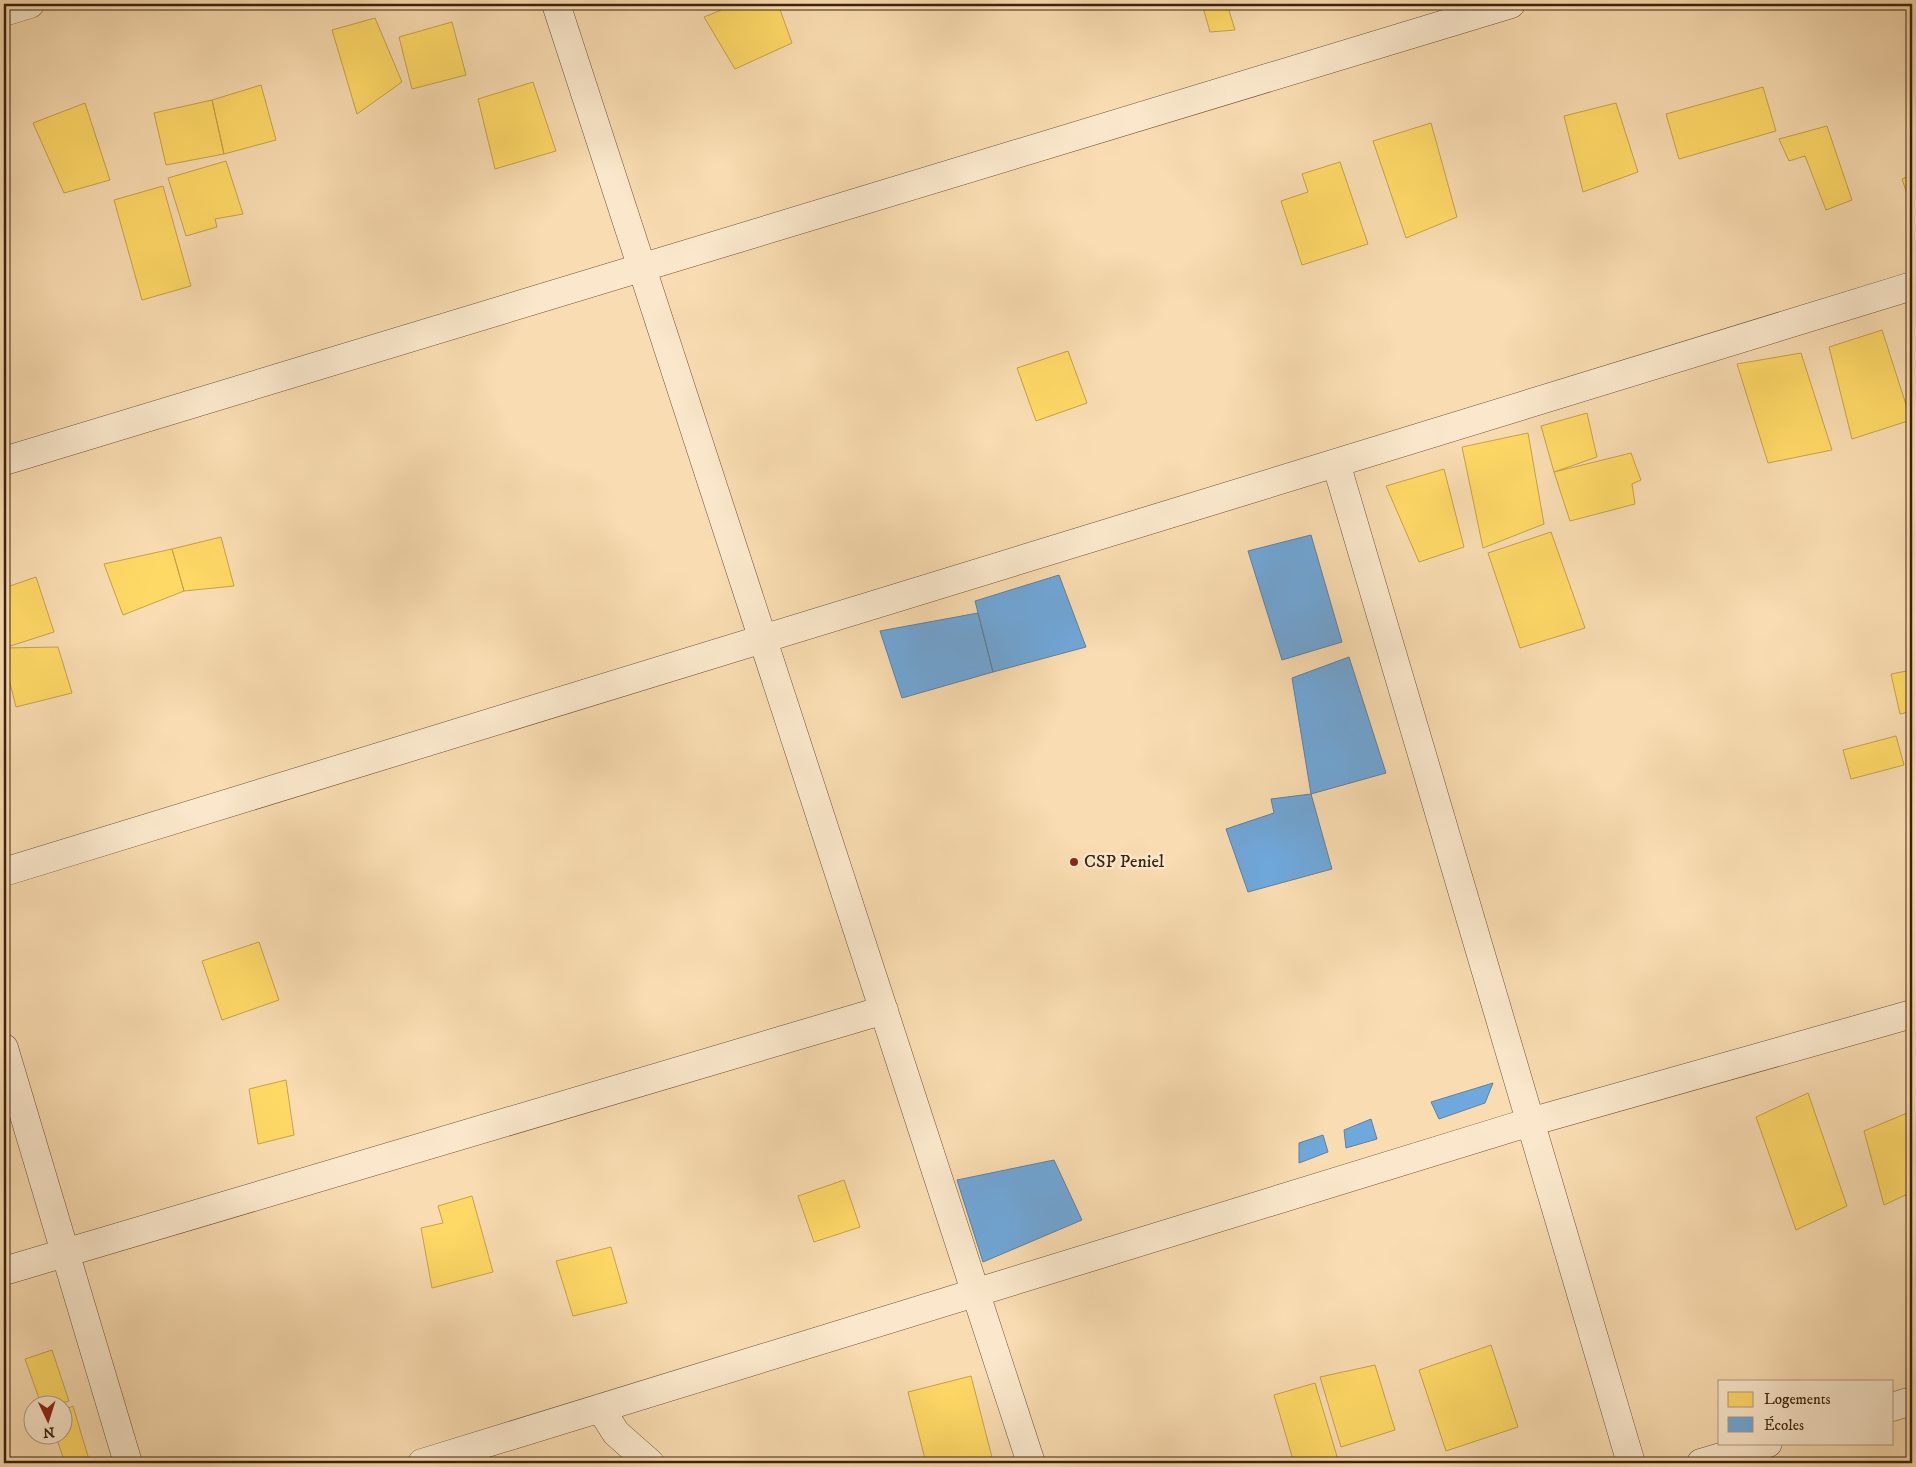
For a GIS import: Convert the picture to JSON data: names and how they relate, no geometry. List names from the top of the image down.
{
  "places": ["CSP Peniel"],
  "legend": ["Logements", "Écoles"],
  "north": "bottom"
}
